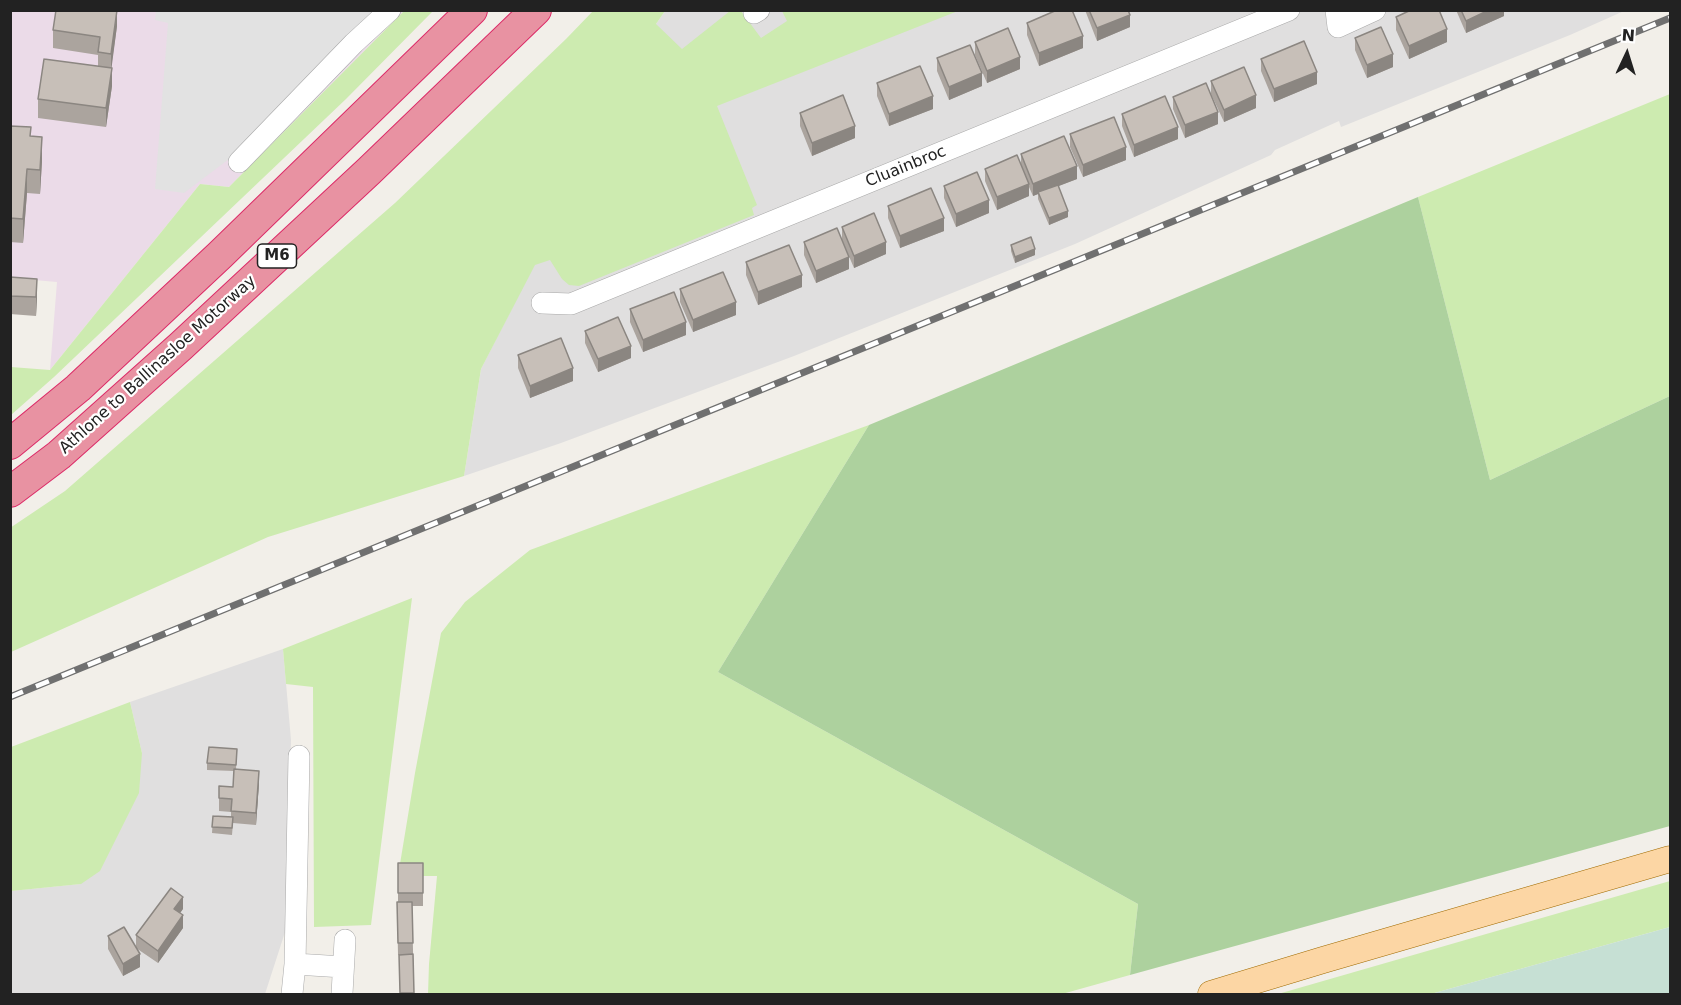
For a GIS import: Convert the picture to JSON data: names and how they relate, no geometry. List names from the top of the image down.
{
  "streets": {
    "highway": ["M6", "Athlone to Ballinasloe Motorway"],
    "street": ["Cluainbroc"]
  },
  "north": "top"
}
